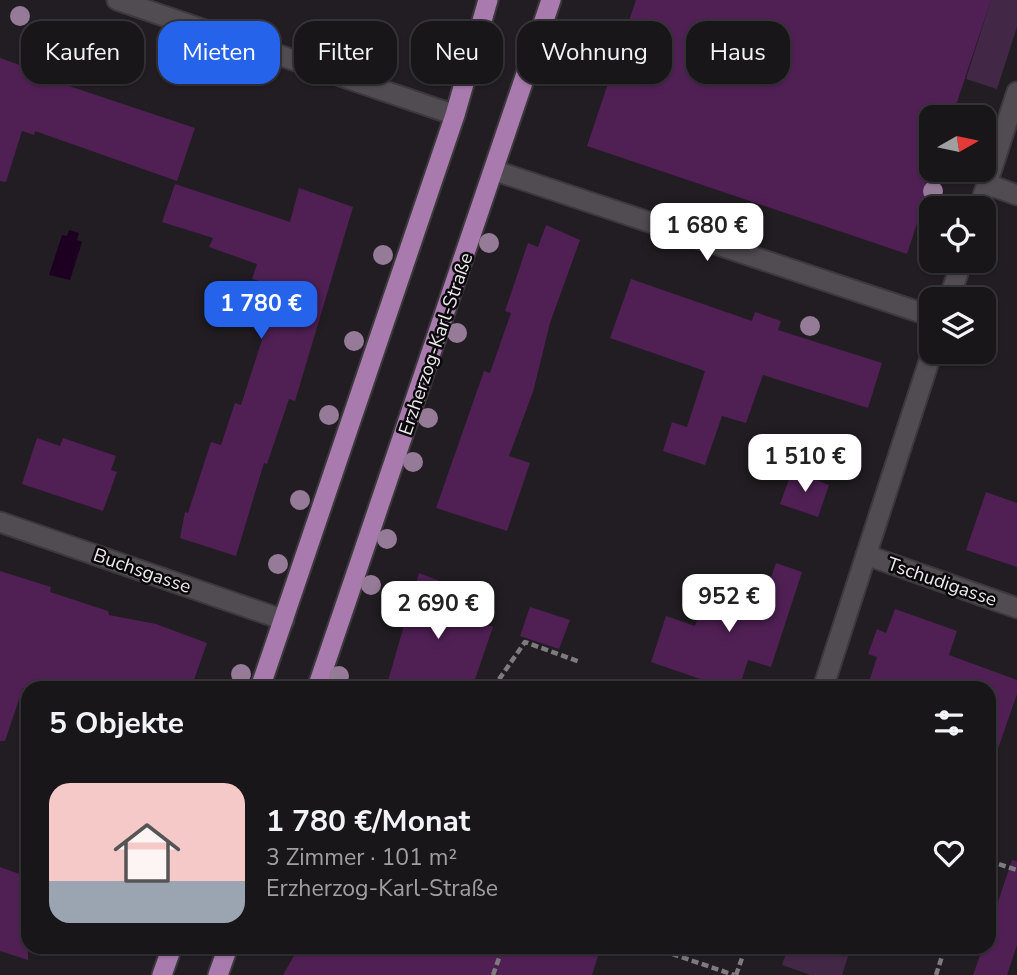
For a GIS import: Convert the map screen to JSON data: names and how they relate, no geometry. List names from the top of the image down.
{
  "streets": {
    "main road": ["Erzherzog-Karl-Straße"],
    "street": ["Buchsgasse", "Tschudigasse"]
  },
  "north": "right",
  "page": {
    "chip": [
      "Kaufen",
      "Mieten",
      "Filter",
      "Neu",
      "Wohnung",
      "Haus"
    ],
    "price": [
      "1 680 €",
      "1 780 €",
      "1 510 €",
      "952 €",
      "2 690 €"
    ],
    "heading": "5 Objekte",
    "list": [
      {
        "name": "1 780 €/Monat",
        "note": "3 Zimmer · 101 m² · Erzherzog-Karl-Straße"
      }
    ]
  }
}
